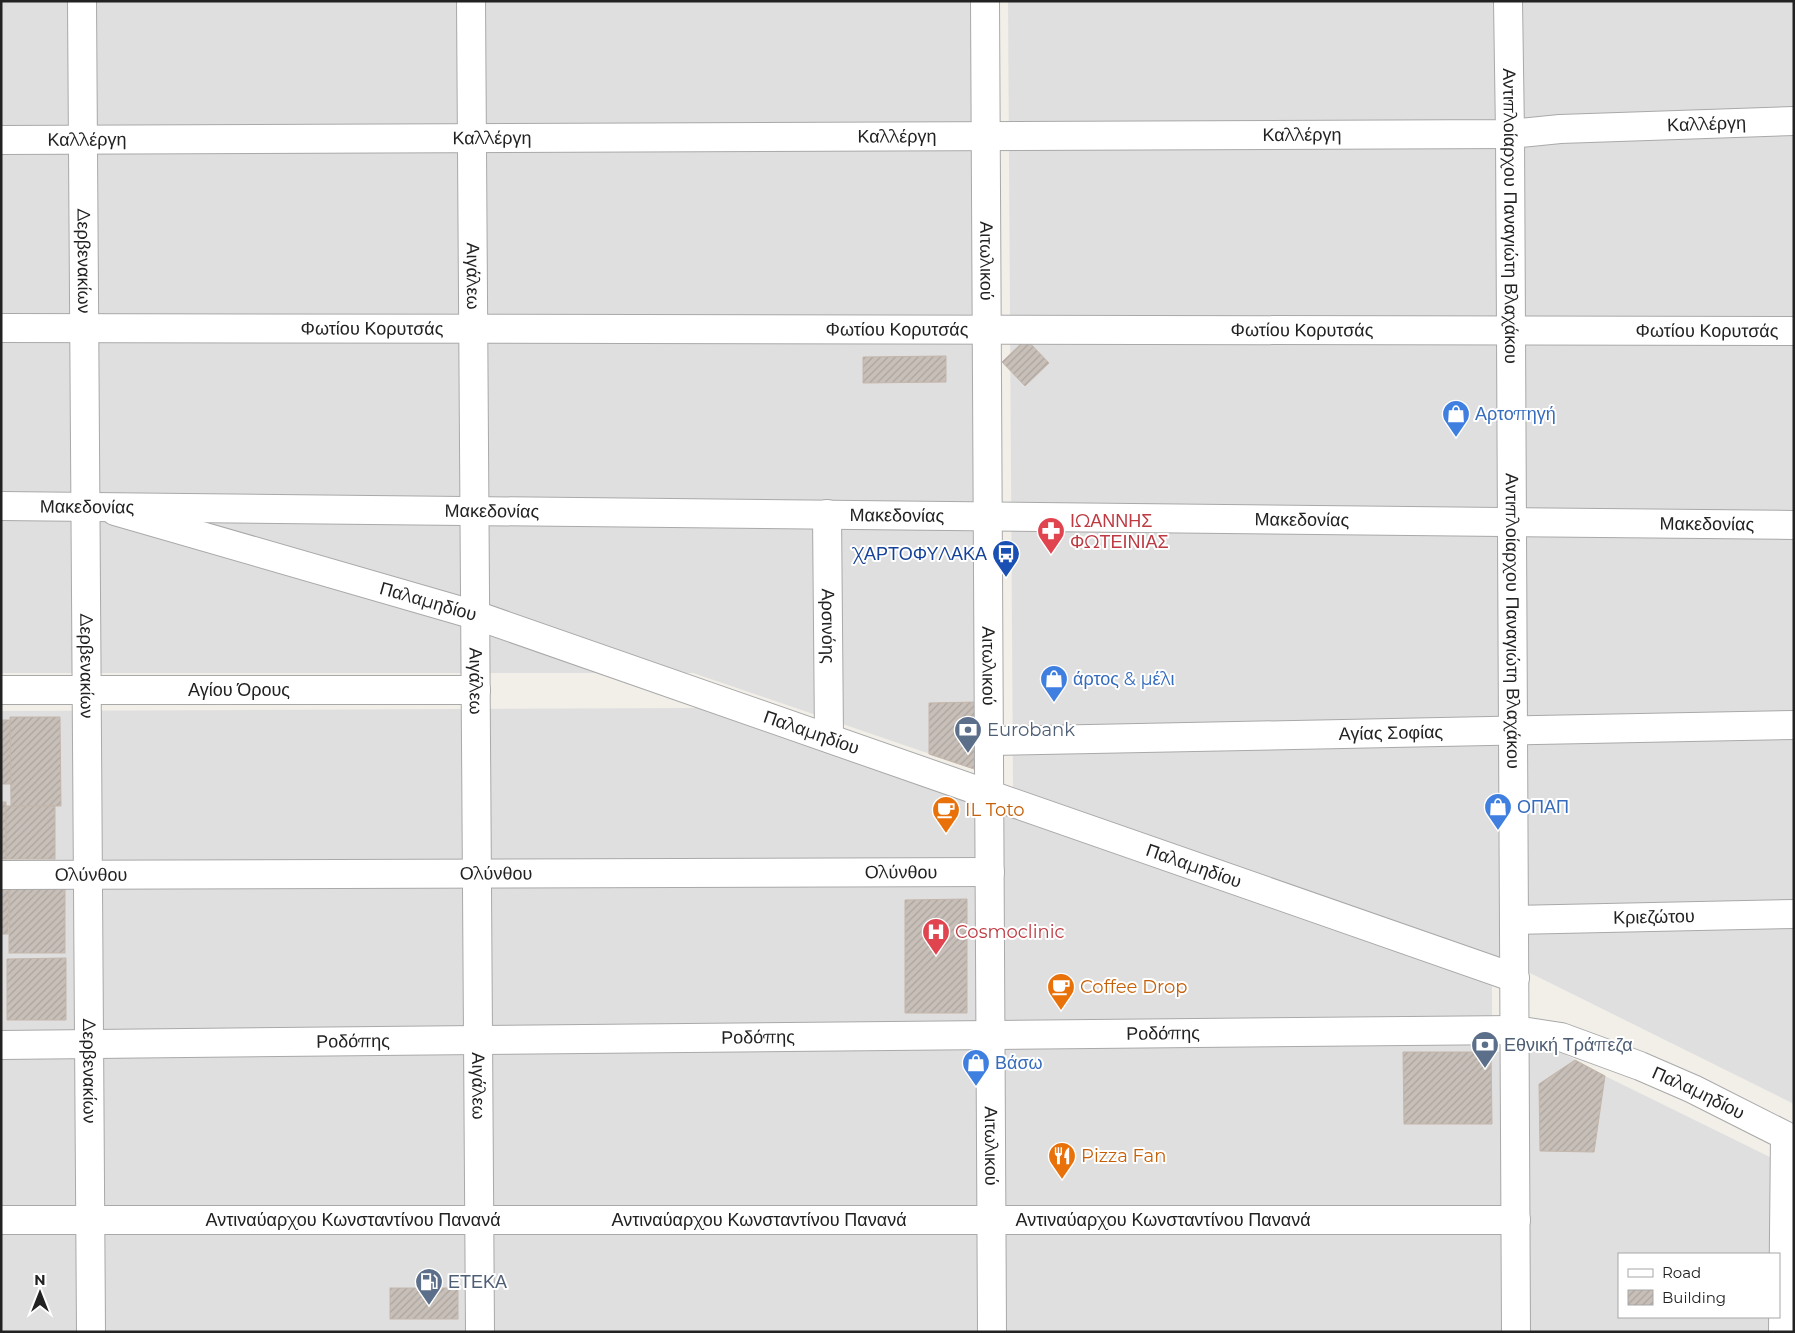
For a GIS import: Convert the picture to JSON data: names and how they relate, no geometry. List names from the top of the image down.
{
  "streets": {
    "street": [
      "Καλλέργη",
      "Αντιπλοίαρχου Παναγιώτη Βλαχάκου",
      "Δερβενακίων",
      "Αιτωλικού",
      "Αιγάλεω",
      "Φωτίου Κορυτσάς",
      "Μακεδονίας",
      "Παλαμηδίου",
      "Αρσινόης",
      "Αγίου Όρους",
      "Αγίας Σοφίας",
      "Ολύνθου",
      "Κριεζώτου",
      "Ροδόπης",
      "Αντιναύαρχου Κωνσταντίνου Πανανά"
    ]
  },
  "crossings": [
    ["Καλλέργη", "Αντιπλοίαρχου Παναγιώτη Βλαχάκου"],
    ["Καλλέργη", "Δερβενακίων"],
    ["Καλλέργη", "Αιτωλικού"],
    ["Καλλέργη", "Αιγάλεω"],
    ["Αντιπλοίαρχου Παναγιώτη Βλαχάκου", "Φωτίου Κορυτσάς"],
    ["Αντιπλοίαρχου Παναγιώτη Βλαχάκου", "Μακεδονίας"],
    ["Αντιπλοίαρχου Παναγιώτη Βλαχάκου", "Παλαμηδίου"],
    ["Αντιπλοίαρχου Παναγιώτη Βλαχάκου", "Αγίας Σοφίας"],
    ["Αντιπλοίαρχου Παναγιώτη Βλαχάκου", "Κριεζώτου"],
    ["Αντιπλοίαρχου Παναγιώτη Βλαχάκου", "Ροδόπης"],
    ["Αντιπλοίαρχου Παναγιώτη Βλαχάκου", "Αντιναύαρχου Κωνσταντίνου Πανανά"],
    ["Δερβενακίων", "Φωτίου Κορυτσάς"],
    ["Δερβενακίων", "Μακεδονίας"],
    ["Δερβενακίων", "Παλαμηδίου"],
    ["Δερβενακίων", "Αγίου Όρους"],
    ["Δερβενακίων", "Ολύνθου"],
    ["Δερβενακίων", "Ροδόπης"],
    ["Δερβενακίων", "Αντιναύαρχου Κωνσταντίνου Πανανά"],
    ["Αιτωλικού", "Φωτίου Κορυτσάς"],
    ["Αιτωλικού", "Μακεδονίας"],
    ["Αιτωλικού", "Παλαμηδίου"],
    ["Αιτωλικού", "Αγίας Σοφίας"],
    ["Αιτωλικού", "Ολύνθου"],
    ["Αιτωλικού", "Ροδόπης"],
    ["Αιτωλικού", "Αντιναύαρχου Κωνσταντίνου Πανανά"],
    ["Αιγάλεω", "Φωτίου Κορυτσάς"],
    ["Αιγάλεω", "Μακεδονίας"],
    ["Αιγάλεω", "Παλαμηδίου"],
    ["Αιγάλεω", "Αγίου Όρους"],
    ["Αιγάλεω", "Ολύνθου"],
    ["Αιγάλεω", "Ροδόπης"],
    ["Αιγάλεω", "Αντιναύαρχου Κωνσταντίνου Πανανά"],
    ["Μακεδονίας", "Παλαμηδίου"],
    ["Μακεδονίας", "Αρσινόης"],
    ["Παλαμηδίου", "Αρσινόης"],
    ["Παλαμηδίου", "Ροδόπης"]
  ],
  "places": {
    "shop": [
      "Αρτοπηγή",
      "άρτος & μέλι",
      "ΟΠΑΠ",
      "Βάσω"
    ],
    "pharmacy": ["ΙΩΑΝΝΗΣ ΦΩΤΕΙΝΙΑΣ"],
    "bus stop": ["ΧΑΡΤΟΦΥΛΑΚΑ"],
    "bank": ["Eurobank", "Εθνική Τράπεζα"],
    "cafe": ["IL Toto", "Coffee Drop"],
    "hospital": ["Cosmoclinic"],
    "restaurant": ["Pizza Fan"],
    "fuel station": ["ΕΤΕΚΑ"]
  },
  "legend": ["Road", "Building"],
  "north": "top"
}
